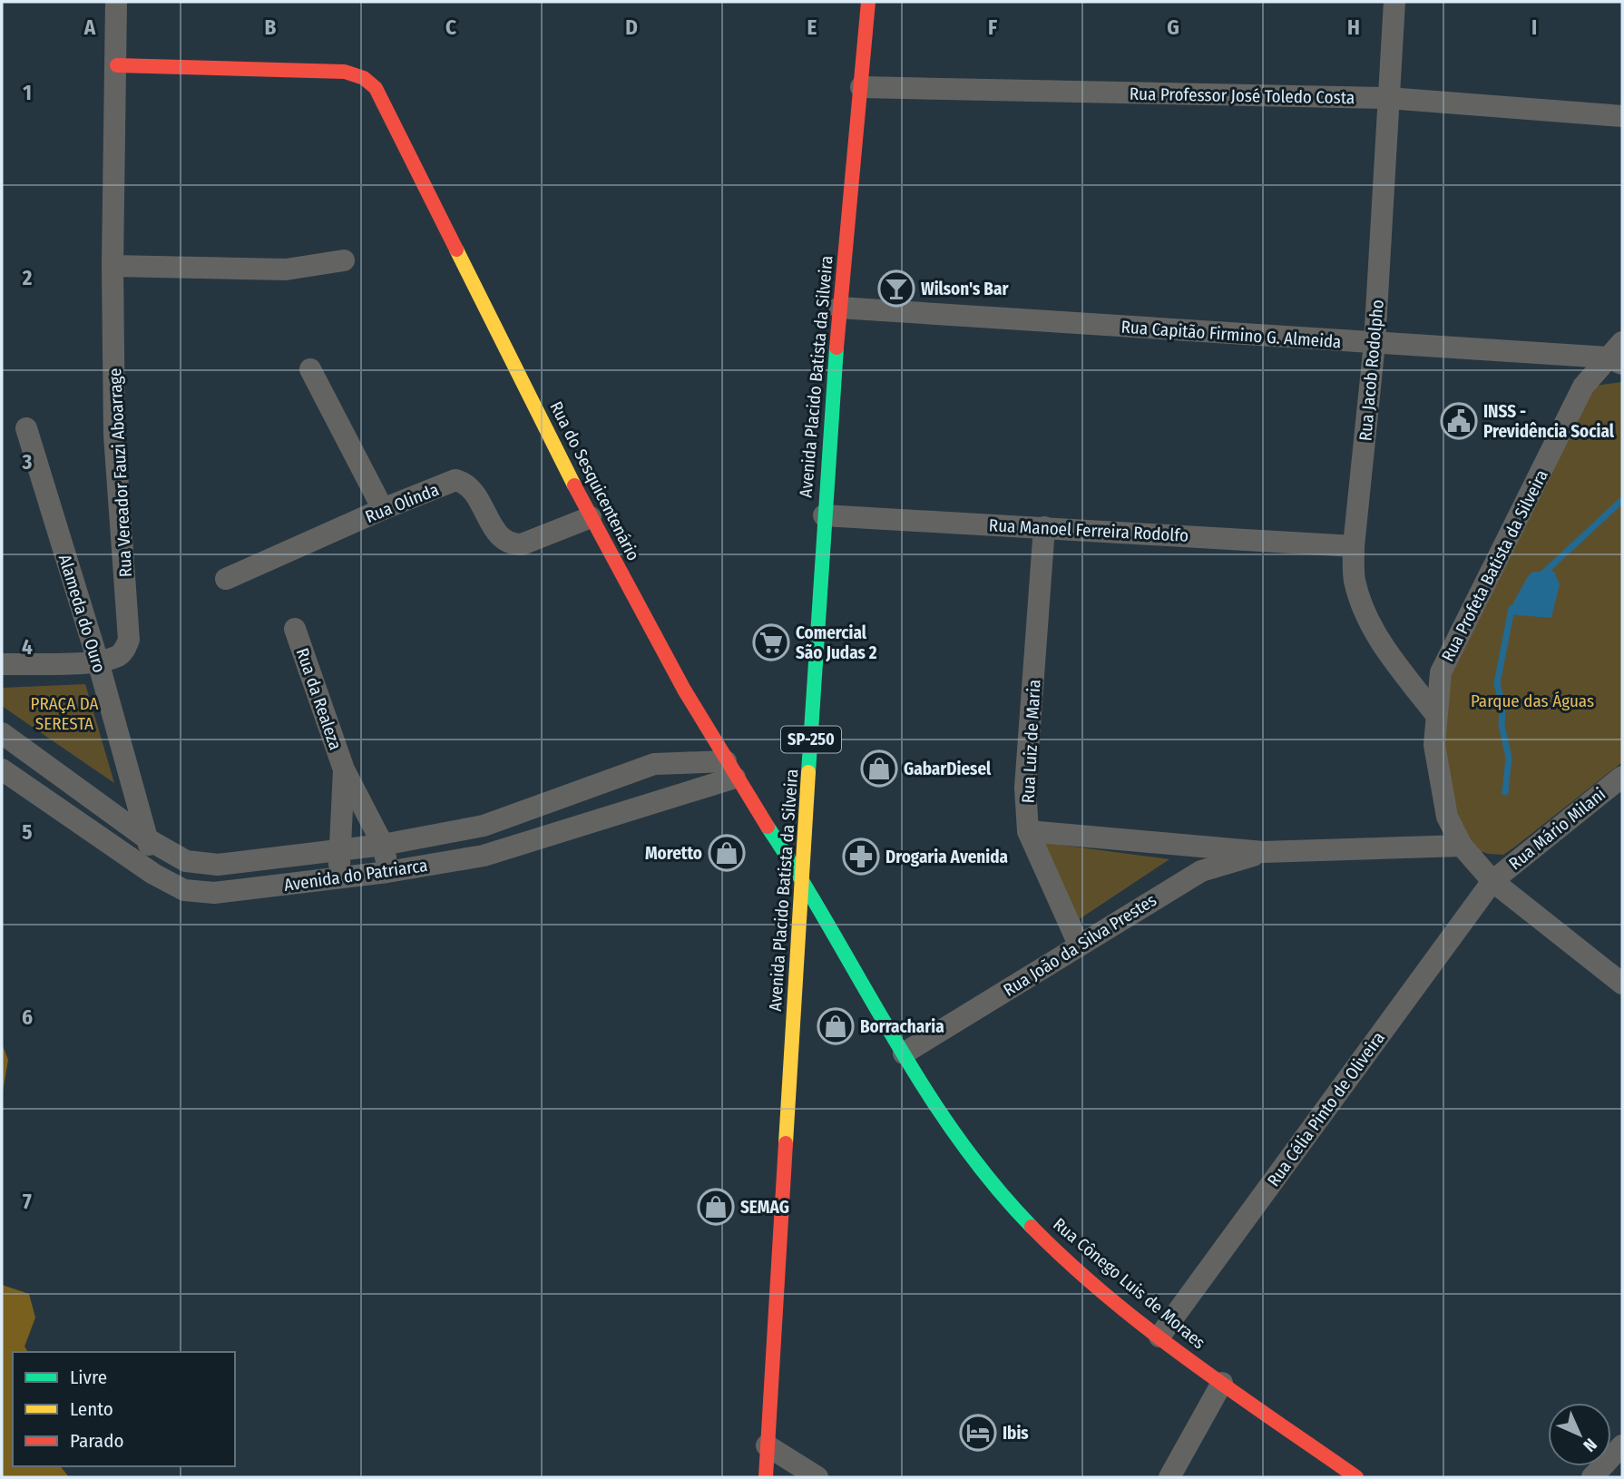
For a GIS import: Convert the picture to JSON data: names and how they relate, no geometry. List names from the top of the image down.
{
  "streets": {
    "street": [
      "Rua Professor José Toledo Costa",
      "Rua Capitão Firmino G. Almeida",
      "Rua Jacob Rodolpho",
      "Avenida Placido Batista da Silveira",
      "Rua Vereador Fauzi Aboarrage",
      "Rua do Sesquicentenário",
      "Rua Olinda",
      "Rua Manoel Ferreira Rodolfo",
      "Rua Profeta Batista da Silveira",
      "Alameda do Ouro",
      "Rua da Realeza",
      "SP-250",
      "Rua Luiz de Maria",
      "Rua Mário Milani",
      "Avenida do Patriarca",
      "Rua João da Silva Prestes",
      "Rua Célia Pinto de Oliveira",
      "Rua Cônego Luis de Moraes"
    ]
  },
  "crossings": [
    ["Rua Professor José Toledo Costa", "Rua Jacob Rodolpho"],
    ["Rua Professor José Toledo Costa", "Avenida Placido Batista da Silveira"],
    ["Rua Capitão Firmino G. Almeida", "Rua Jacob Rodolpho"],
    ["Rua Capitão Firmino G. Almeida", "Avenida Placido Batista da Silveira"],
    ["Rua Capitão Firmino G. Almeida", "Rua Profeta Batista da Silveira"],
    ["Rua Jacob Rodolpho", "Rua Manoel Ferreira Rodolfo"],
    ["Rua Jacob Rodolpho", "Rua Profeta Batista da Silveira"],
    ["Avenida Placido Batista da Silveira", "Rua do Sesquicentenário"],
    ["Avenida Placido Batista da Silveira", "Rua Manoel Ferreira Rodolfo"],
    ["Avenida Placido Batista da Silveira", "Rua Cônego Luis de Moraes"],
    ["Rua Vereador Fauzi Aboarrage", "Rua do Sesquicentenário"],
    ["Rua Vereador Fauzi Aboarrage", "Alameda do Ouro"],
    ["Rua do Sesquicentenário", "Rua Olinda"],
    ["Rua do Sesquicentenário", "Avenida do Patriarca"],
    ["Rua do Sesquicentenário", "Rua Cônego Luis de Moraes"],
    ["Rua Manoel Ferreira Rodolfo", "Rua Luiz de Maria"],
    ["Rua Profeta Batista da Silveira", "Rua João da Silva Prestes"],
    ["Alameda do Ouro", "Avenida do Patriarca"],
    ["Rua da Realeza", "Avenida do Patriarca"],
    ["Rua Luiz de Maria", "Rua João da Silva Prestes"],
    ["Rua Mário Milani", "Rua Célia Pinto de Oliveira"],
    ["Rua João da Silva Prestes", "Rua Cônego Luis de Moraes"],
    ["Rua Célia Pinto de Oliveira", "Rua Cônego Luis de Moraes"]
  ],
  "parks": ["Parque das Águas", "PRAÇA DA SERESTA"],
  "places": {
    "bar": ["Wilson's Bar"],
    "public building": ["INSS - Previdência Social"],
    "supermarket": ["Comercial São Judas 2"],
    "shop": [
      "GabarDiesel",
      "Moretto",
      "Borracharia",
      "SEMAG"
    ],
    "pharmacy": ["Drogaria Avenida"],
    "hotel": ["Ibis"]
  },
  "legend": ["Livre", "Lento", "Parado"],
  "north": "bottom right",
  "grid": {
    "columns": [
      "A",
      "B",
      "C",
      "D",
      "E",
      "F",
      "G",
      "H",
      "I"
    ],
    "rows": [
      "1",
      "2",
      "3",
      "4",
      "5",
      "6",
      "7"
    ]
  }
}
